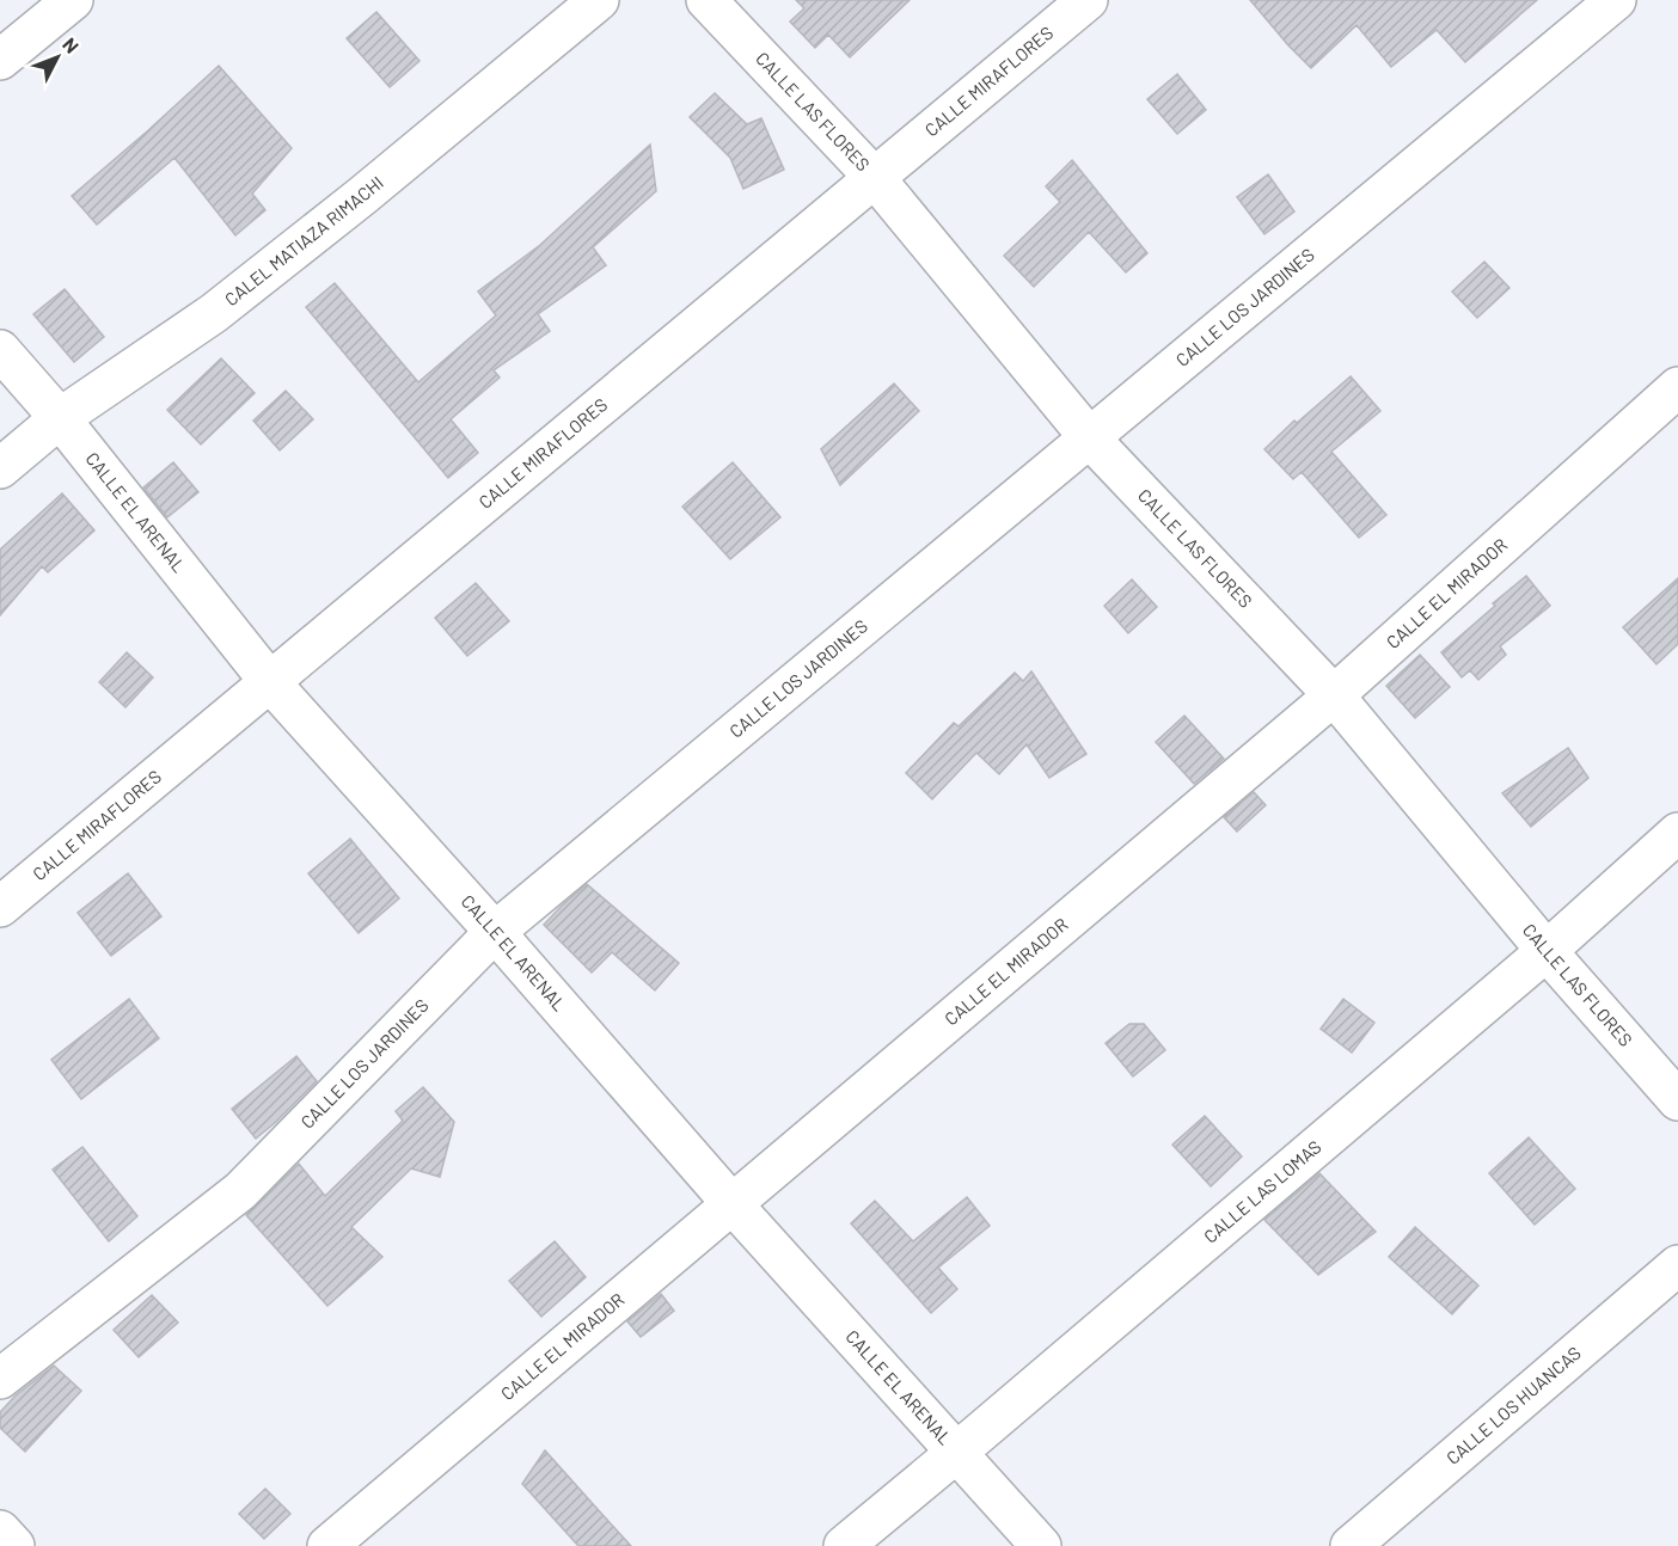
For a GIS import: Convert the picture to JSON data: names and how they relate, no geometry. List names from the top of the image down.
{
  "streets": {
    "street": [
      "CALLE MIRAFLORES",
      "CALLE LAS FLORES",
      "CALEL MATIAZA RIMACHI",
      "CALLE LOS JARDINES",
      "CALLE EL ARENAL",
      "CALLE EL MIRADOR",
      "CALLE LAS LOMAS",
      "CALLE LOS HUANCAS"
    ]
  },
  "crossings": [
    ["CALLE MIRAFLORES", "CALLE LAS FLORES"],
    ["CALLE MIRAFLORES", "CALLE EL ARENAL"],
    ["CALLE LAS FLORES", "CALLE LOS JARDINES"],
    ["CALLE LAS FLORES", "CALLE EL MIRADOR"],
    ["CALLE LAS FLORES", "CALLE LAS LOMAS"],
    ["CALEL MATIAZA RIMACHI", "CALLE EL ARENAL"],
    ["CALLE LOS JARDINES", "CALLE EL ARENAL"],
    ["CALLE EL ARENAL", "CALLE EL MIRADOR"],
    ["CALLE EL ARENAL", "CALLE LAS LOMAS"]
  ],
  "north": "top right"
}
